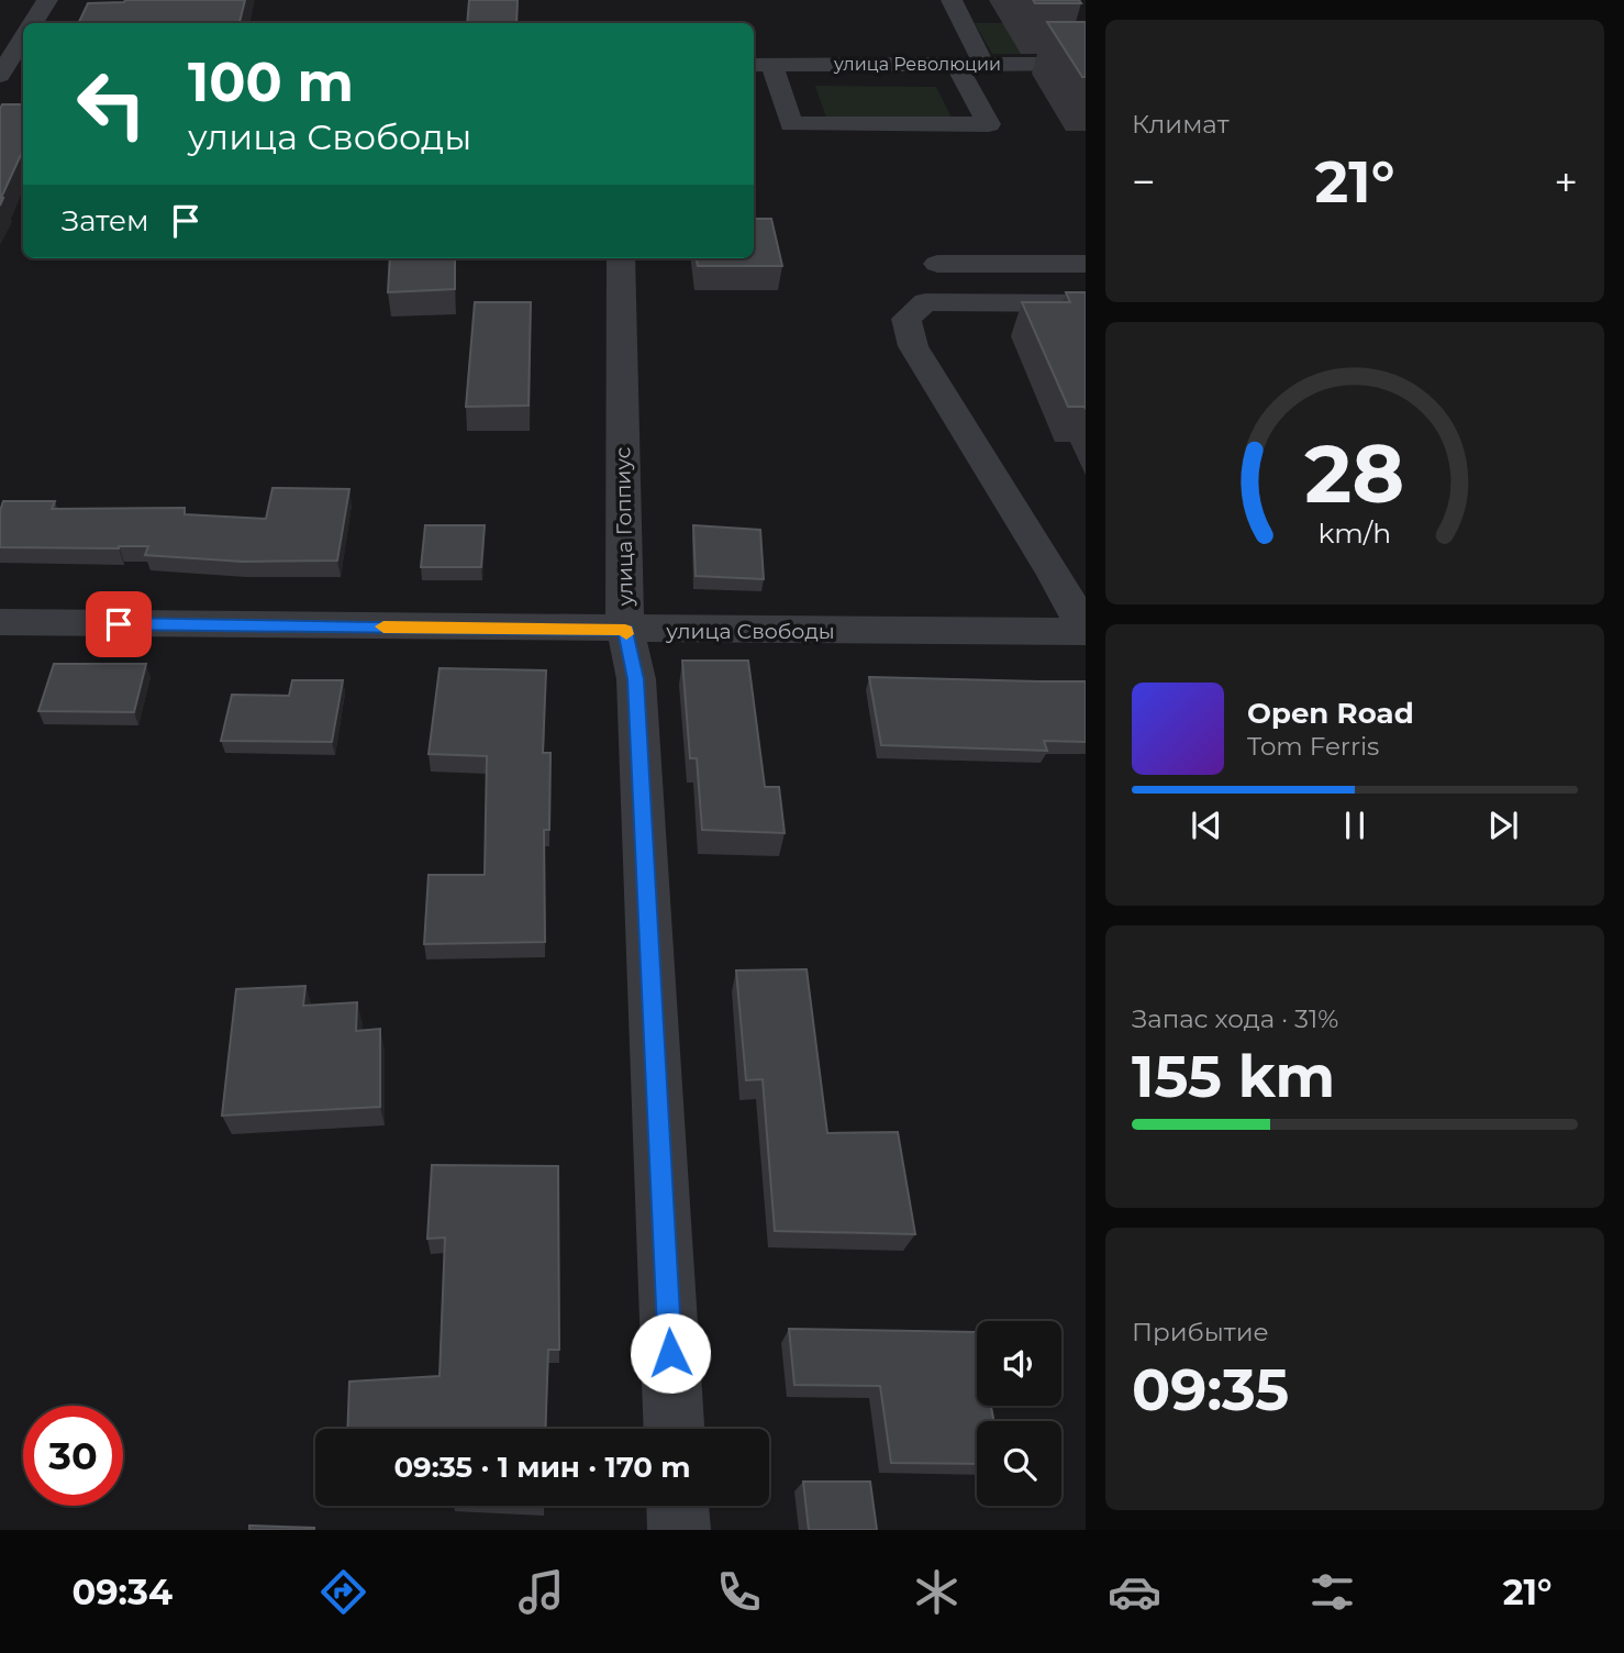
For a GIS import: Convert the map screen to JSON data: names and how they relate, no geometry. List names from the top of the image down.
{
  "streets": {
    "street": ["улица Революции", "улица Гоппиус", "улица Свободы"]
  },
  "crossings": [
    ["улица Гоппиус", "улица Свободы"]
  ],
  "page": {
    "tile": [
      "Климат",
      ["Запас хода · 31%", "155 km"],
      ["Прибытие", "09:35"]
    ],
    "turn": ["100 m", "улица Свободы"],
    "heat": ["−", "21°", "+"],
    "then": "Затем",
    "song": ["Open Road", "Tom Ferris"],
    "limit": "30",
    "trip": "09:35 · 1 мин · 170 m",
    "tabs": ["09:34", "21°"],
    "gauge": ["28", "km/h"]
  }
}
